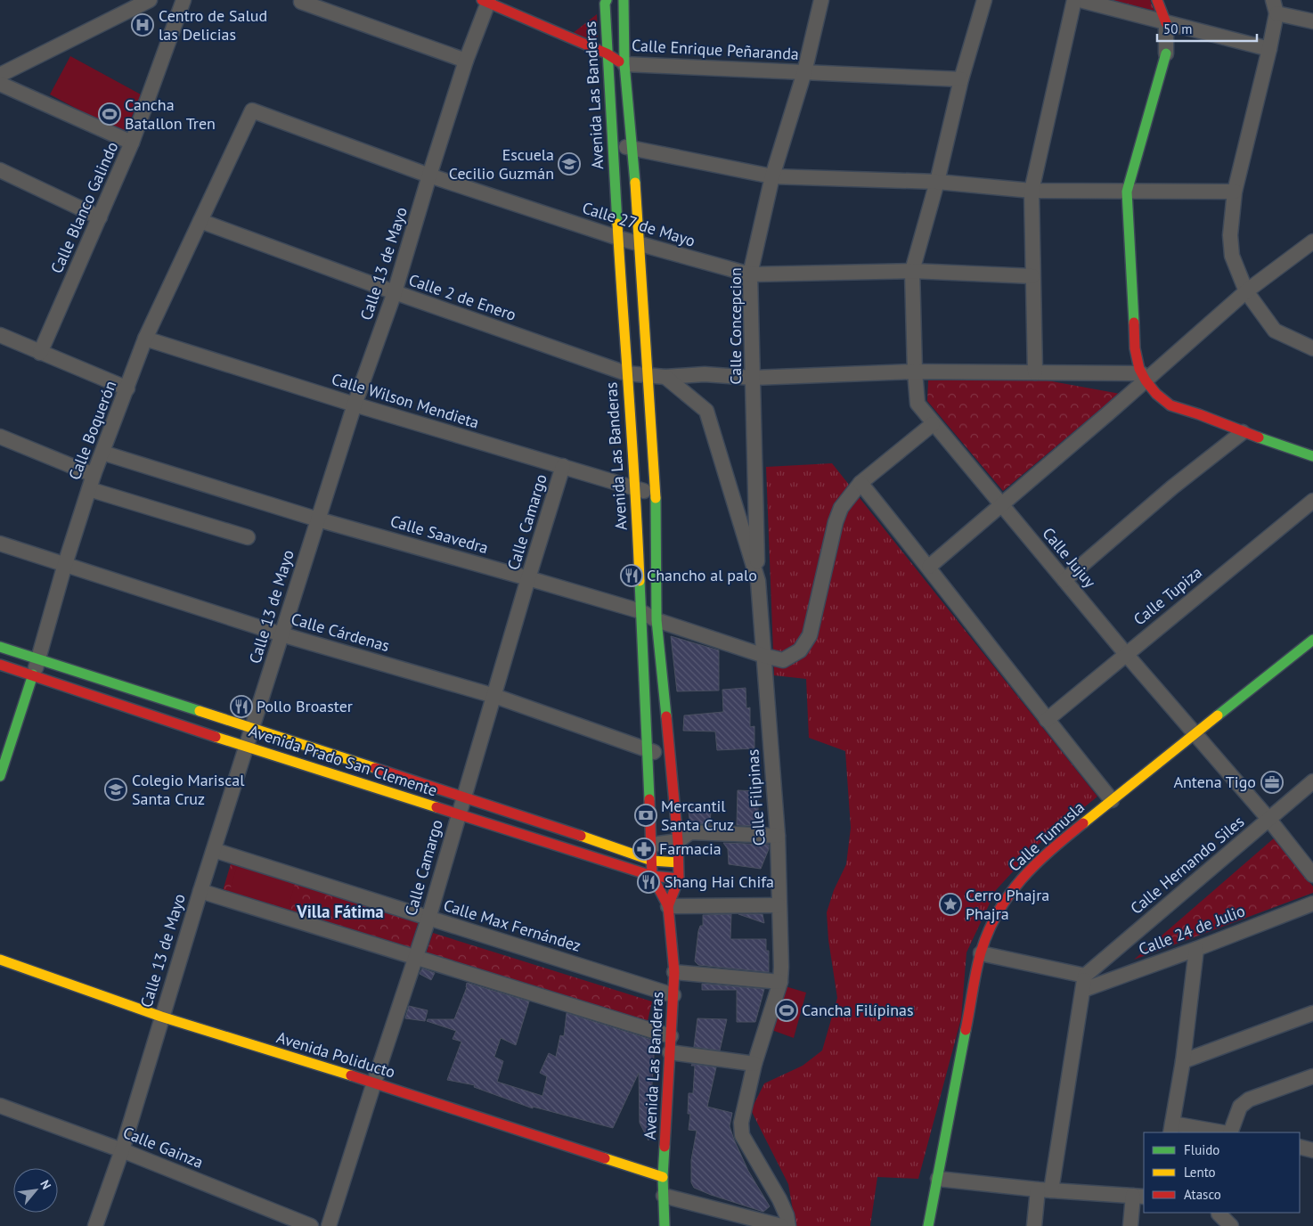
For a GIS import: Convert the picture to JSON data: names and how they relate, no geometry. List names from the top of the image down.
{
  "streets": {
    "main road": [
      "Calle Enrique Peñaranda",
      "Avenida Las Banderas",
      "Calle Boquerón",
      "Avenida Prado San Clemente",
      "Calle Tumusla",
      "Avenida Poliducto"
    ],
    "street": [
      "Calle Blanco Galindo",
      "Calle 27 de Mayo",
      "Calle 13 de Mayo",
      "Calle 2 de Enero",
      "Calle Concepcion",
      "Calle Wilson Mendieta",
      "Calle Camargo",
      "Calle Saavedra",
      "Calle Jujuy",
      "Calle Tupiza",
      "Calle Cárdenas",
      "Calle Filipinas",
      "Calle Hernando Siles",
      "Calle Max Fernández",
      "Calle 24 de Julio",
      "Calle Gainza"
    ]
  },
  "crossings": [
    ["Calle Enrique Peñaranda", "Avenida Las Banderas"],
    ["Calle Enrique Peñaranda", "Calle 13 de Mayo"],
    ["Calle Enrique Peñaranda", "Calle Concepcion"],
    ["Avenida Las Banderas", "Calle 27 de Mayo"],
    ["Avenida Las Banderas", "Calle 2 de Enero"],
    ["Avenida Las Banderas", "Calle Wilson Mendieta"],
    ["Avenida Las Banderas", "Calle Saavedra"],
    ["Avenida Las Banderas", "Calle Cárdenas"],
    ["Avenida Las Banderas", "Avenida Prado San Clemente"],
    ["Avenida Las Banderas", "Calle Max Fernández"],
    ["Avenida Las Banderas", "Avenida Poliducto"],
    ["Calle 27 de Mayo", "Calle 13 de Mayo"],
    ["Calle 27 de Mayo", "Calle Concepcion"],
    ["Calle 27 de Mayo", "Calle Boquerón"],
    ["Calle 13 de Mayo", "Calle 2 de Enero"],
    ["Calle 13 de Mayo", "Calle Wilson Mendieta"],
    ["Calle 13 de Mayo", "Calle Saavedra"],
    ["Calle 13 de Mayo", "Calle Cárdenas"],
    ["Calle 13 de Mayo", "Avenida Prado San Clemente"],
    ["Calle 13 de Mayo", "Calle Max Fernández"],
    ["Calle 13 de Mayo", "Avenida Poliducto"],
    ["Calle 13 de Mayo", "Calle Gainza"],
    ["Calle 2 de Enero", "Calle Concepcion"],
    ["Calle 2 de Enero", "Calle Boquerón"],
    ["Calle 2 de Enero", "Calle Jujuy"],
    ["Calle 2 de Enero", "Calle Filipinas"],
    ["Calle Concepcion", "Calle Filipinas"],
    ["Calle Wilson Mendieta", "Calle Boquerón"],
    ["Calle Wilson Mendieta", "Calle Camargo"],
    ["Calle Boquerón", "Calle Saavedra"],
    ["Calle Boquerón", "Calle Cárdenas"],
    ["Calle Boquerón", "Avenida Prado San Clemente"],
    ["Calle Camargo", "Calle Saavedra"],
    ["Calle Camargo", "Calle Cárdenas"],
    ["Calle Camargo", "Avenida Prado San Clemente"],
    ["Calle Camargo", "Calle Max Fernández"],
    ["Calle Camargo", "Avenida Poliducto"],
    ["Calle Saavedra", "Calle Jujuy"],
    ["Calle Saavedra", "Calle Filipinas"],
    ["Calle Jujuy", "Calle Tupiza"],
    ["Calle Jujuy", "Calle Tumusla"],
    ["Calle Jujuy", "Calle Hernando Siles"],
    ["Calle Hernando Siles", "Calle 24 de Julio"]
  ],
  "districts": ["Villa Fátima"],
  "places": {
    "hospital": ["Centro de Salud las Delicias"],
    "sports": ["Cancha Batallon Tren", "Cancha Filípinas"],
    "school or university": ["Escuela Cecilio Guzmán", "Colegio Mariscal Santa Cruz"],
    "restaurant": ["Chancho al palo", "Pollo Broaster", "Shang Hai Chifa"],
    "office": ["Antena Tigo"],
    "bank": ["Mercantil Santa Cruz"],
    "pharmacy": ["Farmacia"],
    "place": ["Cerro Phajra Phajra"]
  },
  "legend": ["Fluido", "Lento", "Atasco"],
  "scale_bar": "50 m",
  "north": "top right"
}
